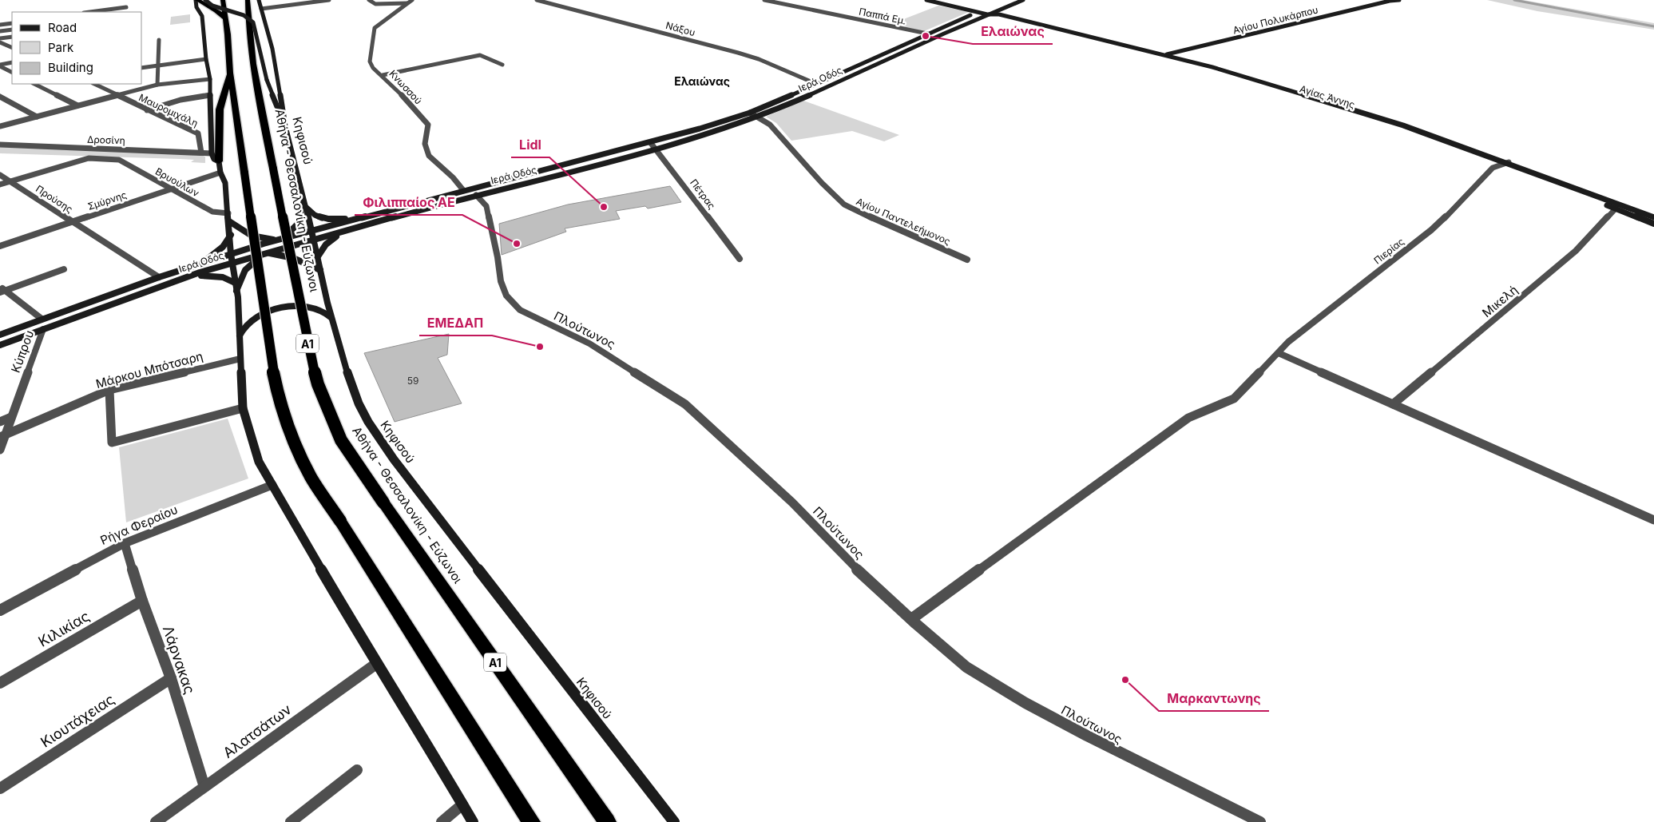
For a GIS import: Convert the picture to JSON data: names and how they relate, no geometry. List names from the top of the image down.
{
  "streets": {
    "highway": ["Αθήνα - Θεσσαλονίκη - Εύζωνοι", "Α1"],
    "main road": [
      "Αγίου Πολυκάρπου",
      "Ιερά Οδός",
      "Αγίας Άννης",
      "Κηφισού"
    ],
    "street": [
      "Παππά Εμ.",
      "Νάξου",
      "Κνωσσού",
      "Μαυρομιχάλη",
      "Δροσίνη",
      "Βρυούλων",
      "Πέτρας",
      "Προύσης",
      "Σμύρνης",
      "Αγίου Παντελεήμονος",
      "Πιερίας",
      "Μικελή",
      "Πλούτωνος",
      "Κύπρου",
      "Μάρκου Μπότσαρη",
      "Ρήγα Φεραίου",
      "Κιλικίας",
      "Λάρνακας",
      "Κιουτάχειας",
      "Αλατσάτων"
    ]
  },
  "crossings": [
    ["Παππά Εμ.", "Ιερά Οδός"],
    ["Αγίου Πολυκάρπου", "Αγίας Άννης"],
    ["Νάξου", "Ιερά Οδός"],
    ["Ιερά Οδός", "Κνωσσού"],
    ["Ιερά Οδός", "Αγίας Άννης"],
    ["Ιερά Οδός", "Κηφισού"],
    ["Ιερά Οδός", "Πέτρας"],
    ["Ιερά Οδός", "Προύσης"],
    ["Ιερά Οδός", "Αγίου Παντελεήμονος"],
    ["Ιερά Οδός", "Πλούτωνος"],
    ["Ιερά Οδός", "Κύπρου"],
    ["Αγίας Άννης", "Πιερίας"],
    ["Αγίας Άννης", "Μικελή"],
    ["Μαυρομιχάλη", "Δροσίνη"],
    ["Δροσίνη", "Βρυούλων"],
    ["Δροσίνη", "Προύσης"],
    ["Βρυούλων", "Σμύρνης"],
    ["Προύσης", "Σμύρνης"],
    ["Πιερίας", "Πλούτωνος"],
    ["Κύπρου", "Μάρκου Μπότσαρη"],
    ["Ρήγα Φεραίου", "Λάρνακας"],
    ["Κιλικίας", "Λάρνακας"],
    ["Λάρνακας", "Κιουτάχειας"],
    ["Λάρνακας", "Αλατσάτων"]
  ],
  "districts": ["Ελαιώνας"],
  "places": [
    "Ελαιώνας",
    "Lidl",
    "Φιλιππαίος ΑΕ",
    "ΕΜΕΔΑΠ",
    "Μαρκαντωνης"
  ],
  "house_numbers": ["59"],
  "legend": ["Road", "Park", "Building"]
}
